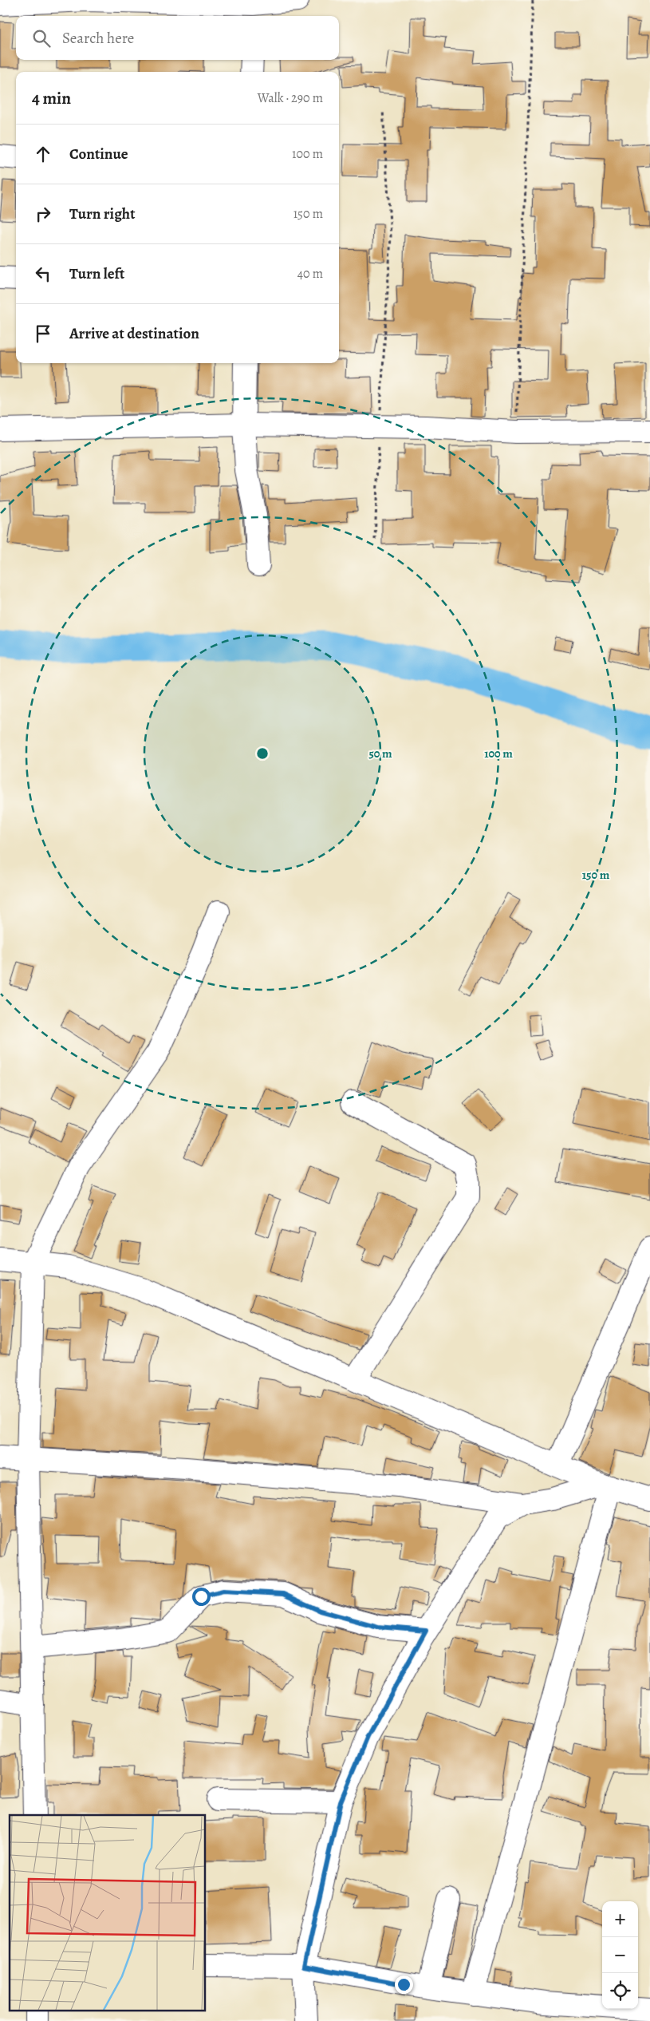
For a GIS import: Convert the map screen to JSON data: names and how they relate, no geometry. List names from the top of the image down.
{
  "page": {
    "search": "Search here",
    "heading": ["4 min", "Walk · 290 m"],
    "list": [
      ["Continue", "100 m"],
      ["Turn right", "150 m"],
      ["Turn left", "40 m"],
      "Arrive at destination"
    ],
    "map_buttons": ["+", "−"]
  },
  "rings": ["50 m", "100 m", "150 m"]
}
